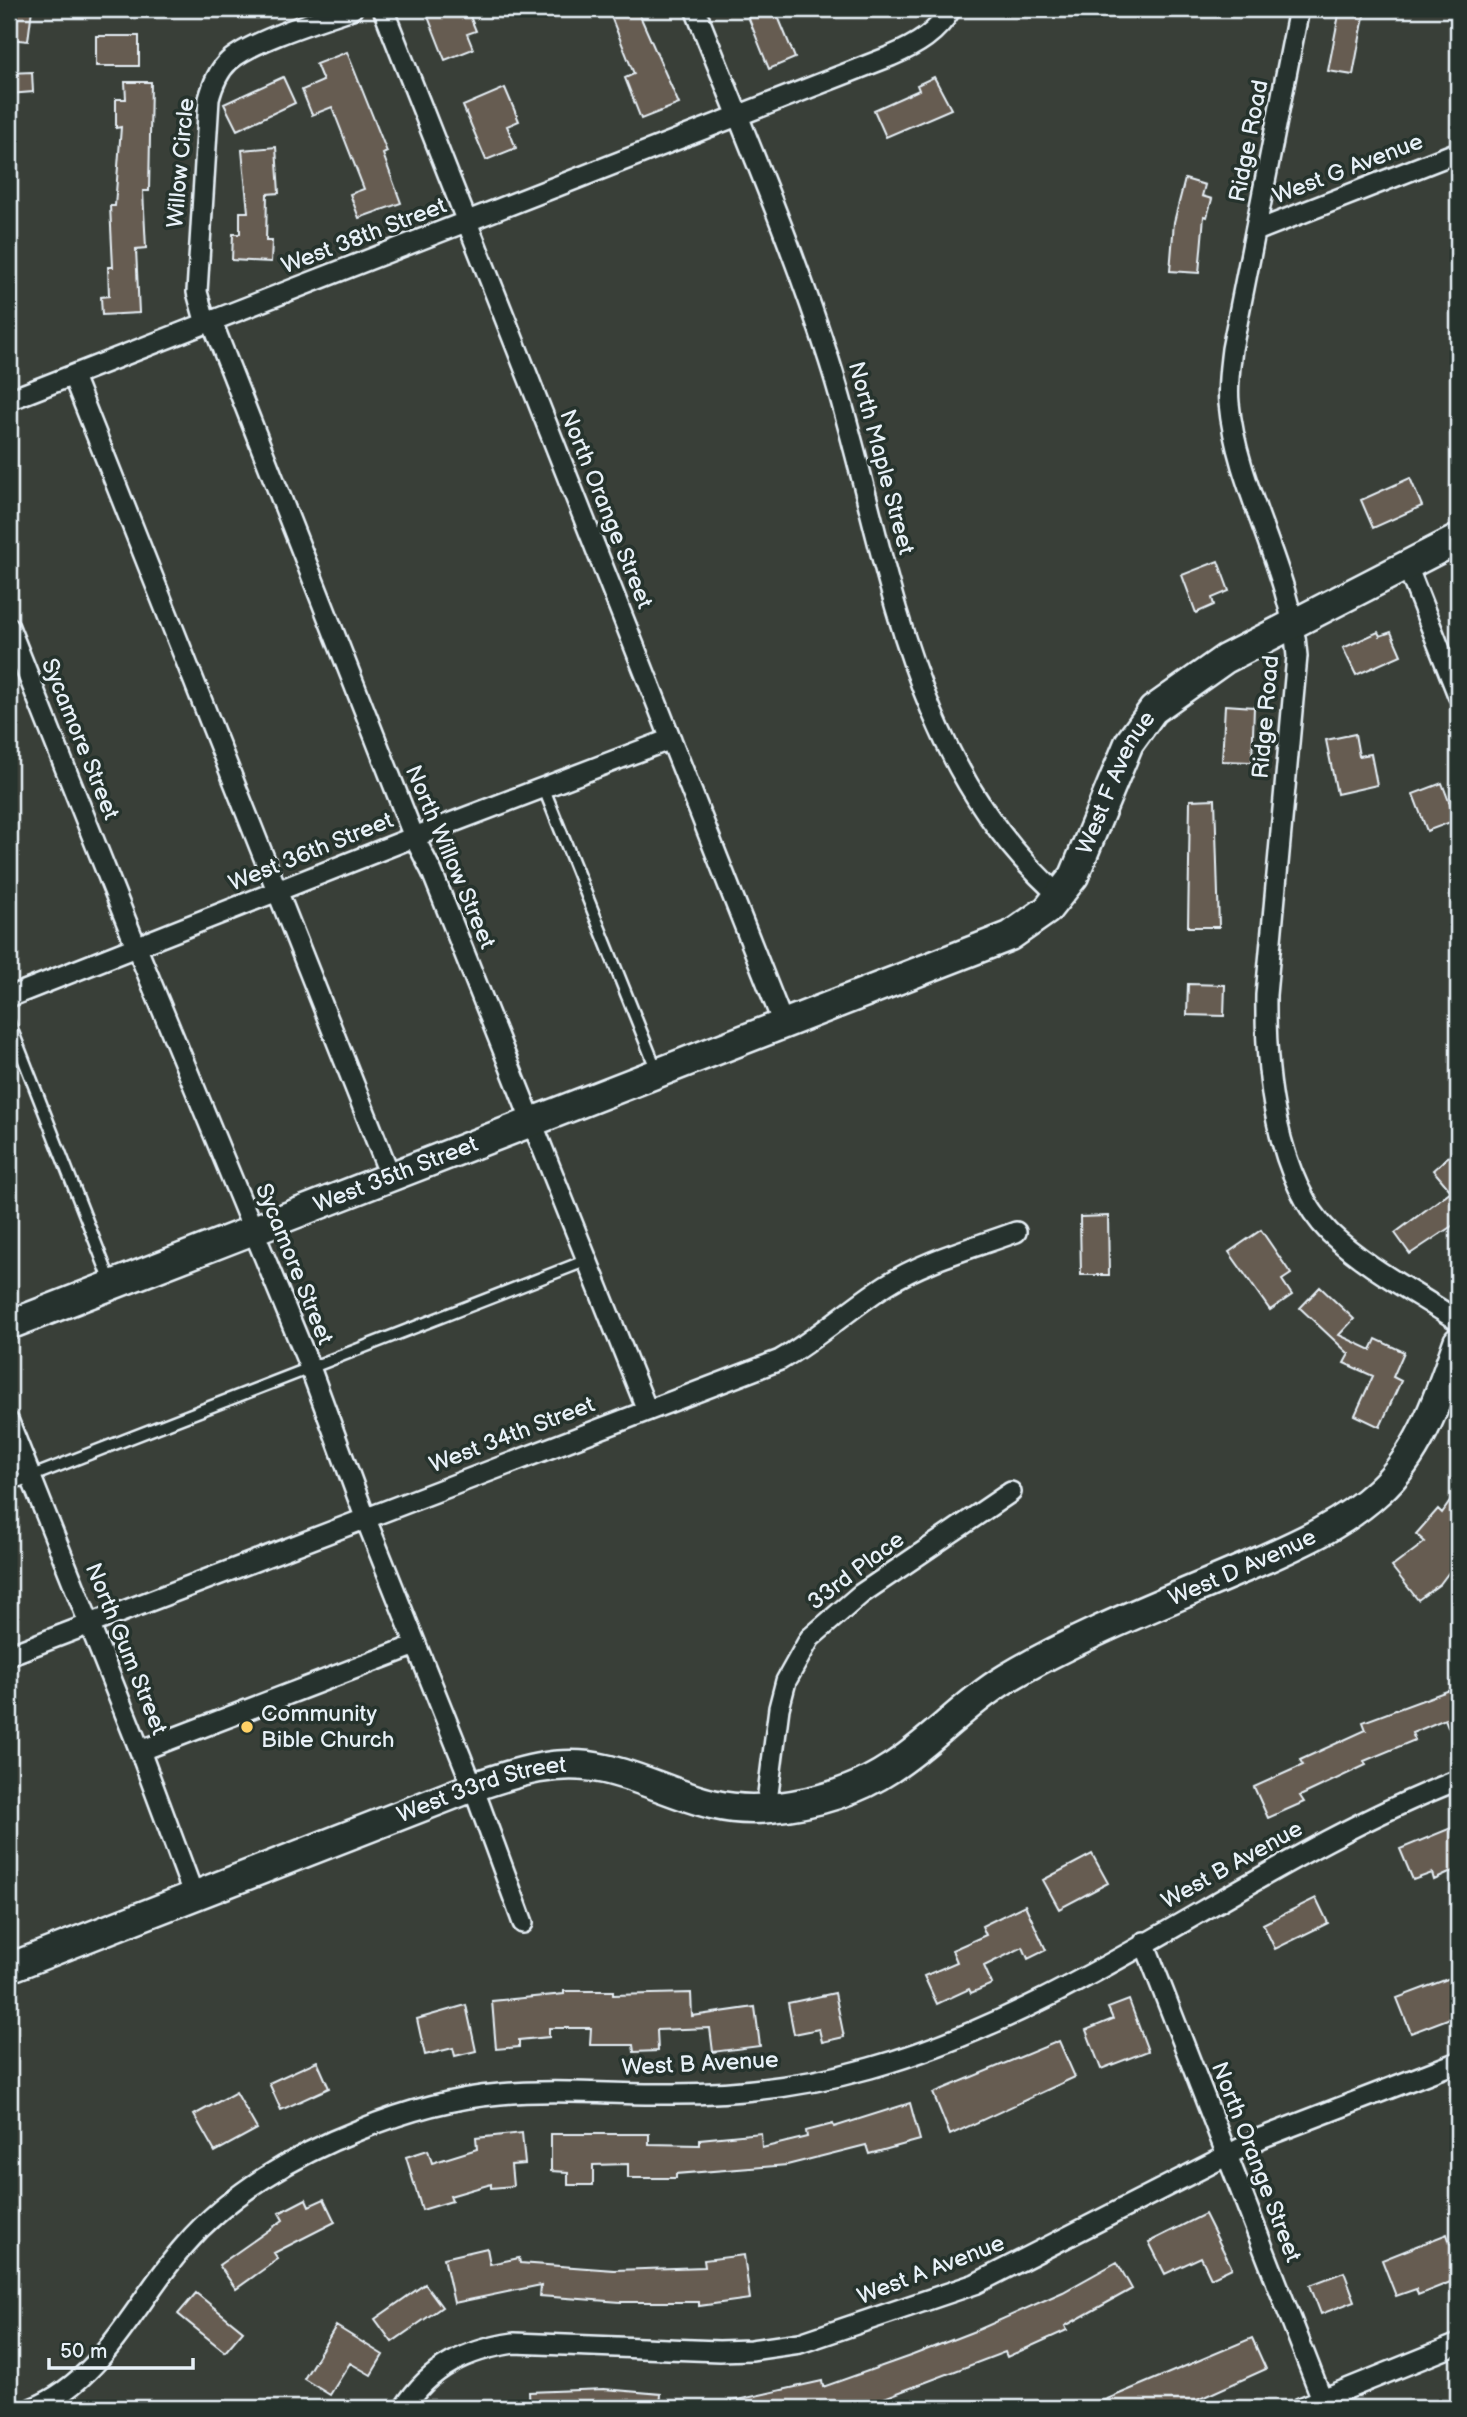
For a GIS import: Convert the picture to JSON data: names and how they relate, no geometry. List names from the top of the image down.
{
  "streets": {
    "street": [
      "Ridge Road",
      "Willow Circle",
      "West G Avenue",
      "West 38th Street",
      "North Maple Street",
      "North Orange Street",
      "Sycamore Street",
      "West F Avenue",
      "West 36th Street",
      "North Willow Street",
      "West 35th Street",
      "West 34th Street",
      "West D Avenue",
      "33rd Place",
      "North Gum Street",
      "West 33rd Street",
      "West B Avenue",
      "West A Avenue"
    ]
  },
  "crossings": [
    ["Ridge Road", "West G Avenue"],
    ["Ridge Road", "West F Avenue"],
    ["Willow Circle", "West 38th Street"],
    ["Willow Circle", "North Willow Street"],
    ["West 38th Street", "North Maple Street"],
    ["West 38th Street", "North Orange Street"],
    ["West 38th Street", "North Willow Street"],
    ["North Maple Street", "West F Avenue"],
    ["North Orange Street", "West F Avenue"],
    ["North Orange Street", "West 36th Street"],
    ["North Orange Street", "West 35th Street"],
    ["North Orange Street", "West B Avenue"],
    ["North Orange Street", "West A Avenue"],
    ["Sycamore Street", "West 36th Street"],
    ["Sycamore Street", "West 35th Street"],
    ["Sycamore Street", "West 34th Street"],
    ["Sycamore Street", "West 33rd Street"],
    ["West F Avenue", "West 35th Street"],
    ["West 36th Street", "North Willow Street"],
    ["North Willow Street", "West 35th Street"],
    ["North Willow Street", "West 34th Street"],
    ["West 34th Street", "North Gum Street"],
    ["West D Avenue", "West 33rd Street"],
    ["33rd Place", "West 33rd Street"],
    ["North Gum Street", "West 33rd Street"]
  ],
  "places": ["Community Bible Church"],
  "scale_bar": "50 m"
}
